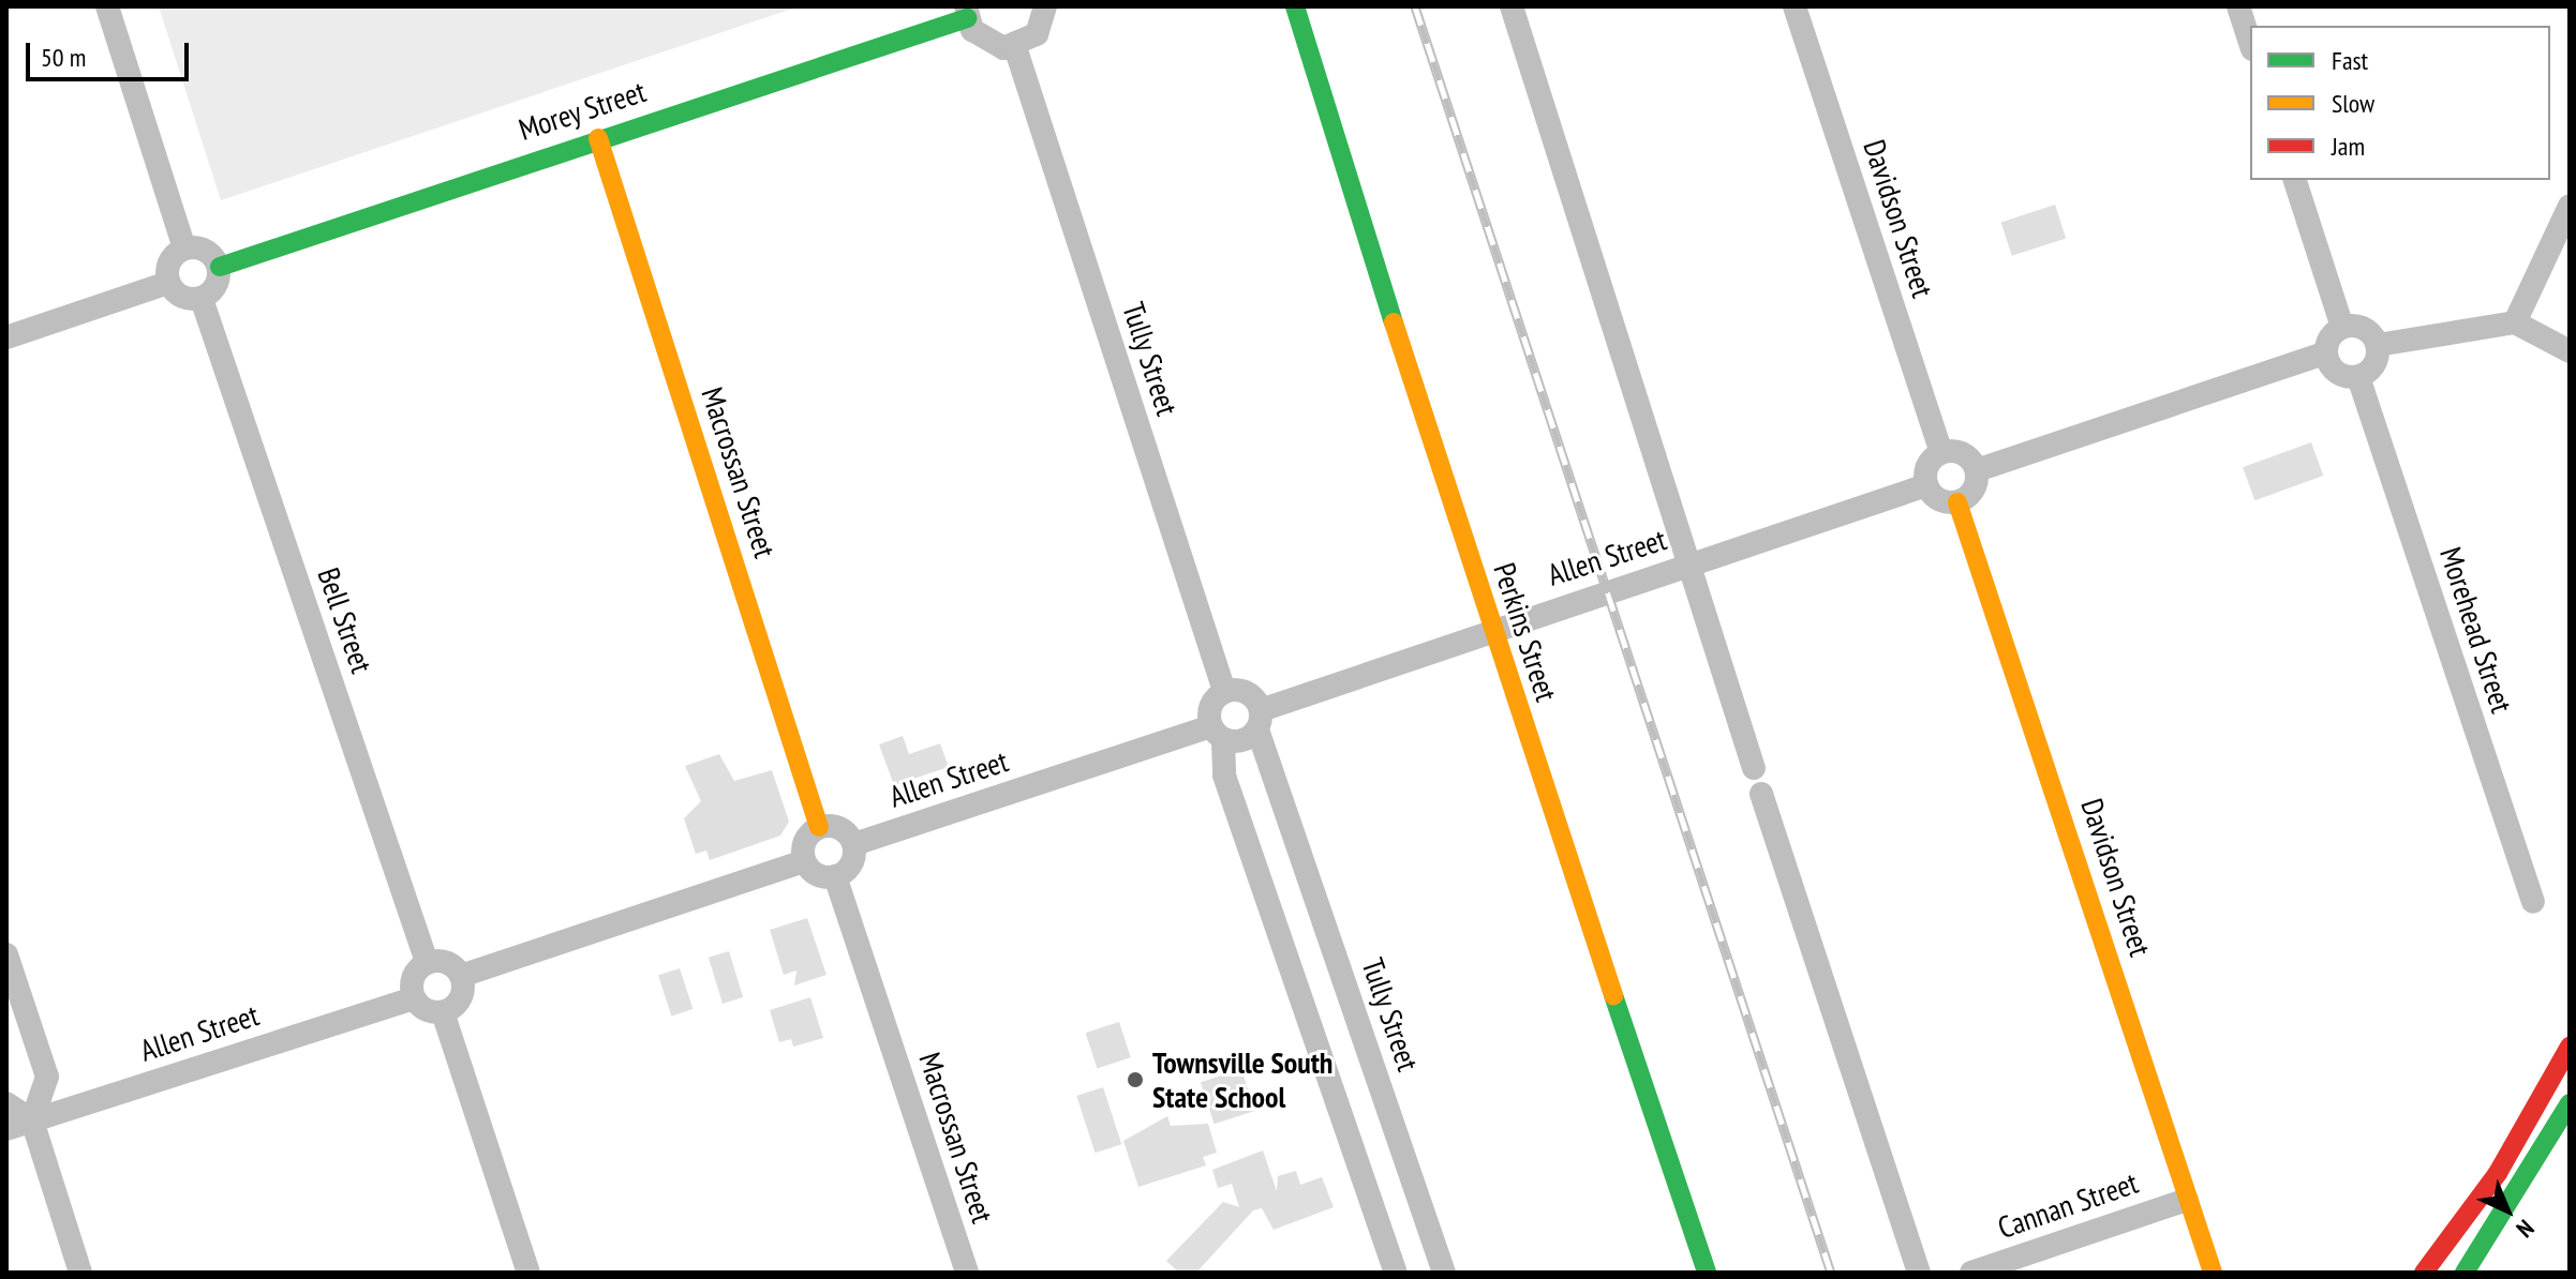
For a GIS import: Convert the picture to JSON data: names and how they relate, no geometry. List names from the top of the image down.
{
  "streets": {
    "street": [
      "Morey Street",
      "Davidson Street",
      "Tully Street",
      "Macrossan Street",
      "Allen Street",
      "Bell Street",
      "Morehead Street",
      "Perkins Street",
      "Cannan Street"
    ]
  },
  "crossings": [
    ["Morey Street", "Macrossan Street"],
    ["Morey Street", "Bell Street"],
    ["Davidson Street", "Allen Street"],
    ["Davidson Street", "Cannan Street"],
    ["Tully Street", "Allen Street"],
    ["Macrossan Street", "Allen Street"],
    ["Allen Street", "Bell Street"],
    ["Allen Street", "Perkins Street"]
  ],
  "places": ["Townsville South State School"],
  "legend": ["Fast", "Slow", "Jam"],
  "scale_bar": "50 m",
  "north": "bottom right"
}
